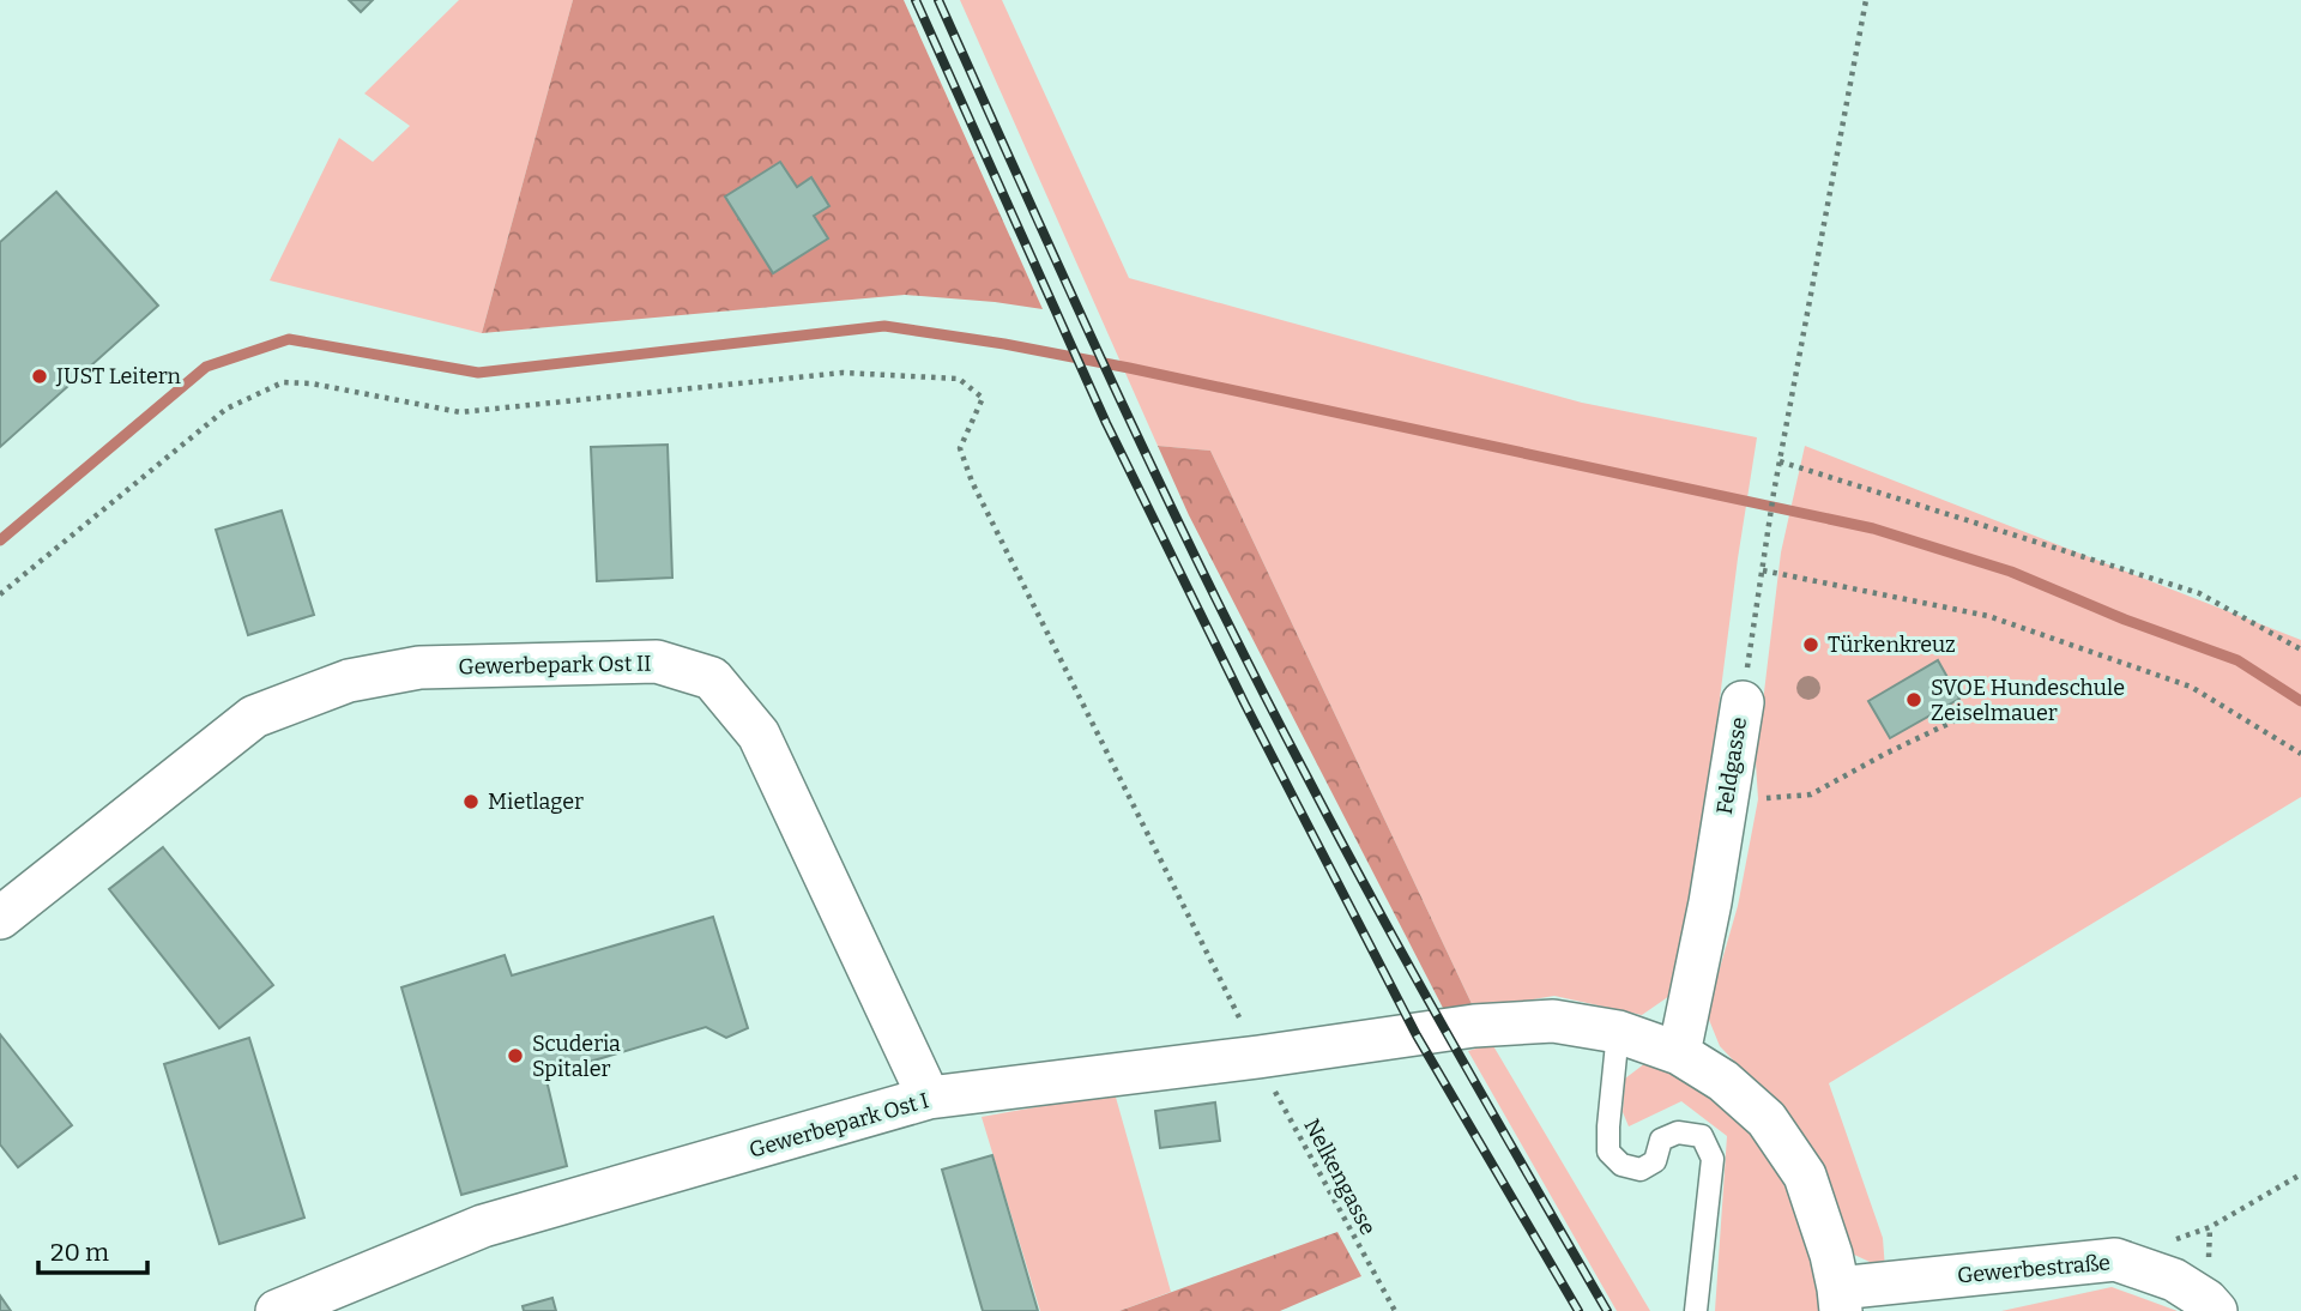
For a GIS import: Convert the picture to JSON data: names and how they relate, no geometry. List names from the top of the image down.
{
  "streets": {
    "street": [
      "Gewerbepark Ost II",
      "Feldgasse",
      "Gewerbepark Ost I",
      "Gewerbestraße"
    ],
    "path": ["Nelkengasse"]
  },
  "crossings": [
    ["Gewerbepark Ost II", "Gewerbepark Ost I"],
    ["Feldgasse", "Gewerbepark Ost I"],
    ["Gewerbepark Ost I", "Nelkengasse"],
    ["Gewerbepark Ost I", "Gewerbestraße"]
  ],
  "places": [
    "JUST Leitern",
    "Türkenkreuz",
    "SVOE Hundeschule Zeiselmauer",
    "Mietlager",
    "Scuderia Spitaler"
  ],
  "scale_bar": "20 m"
}
